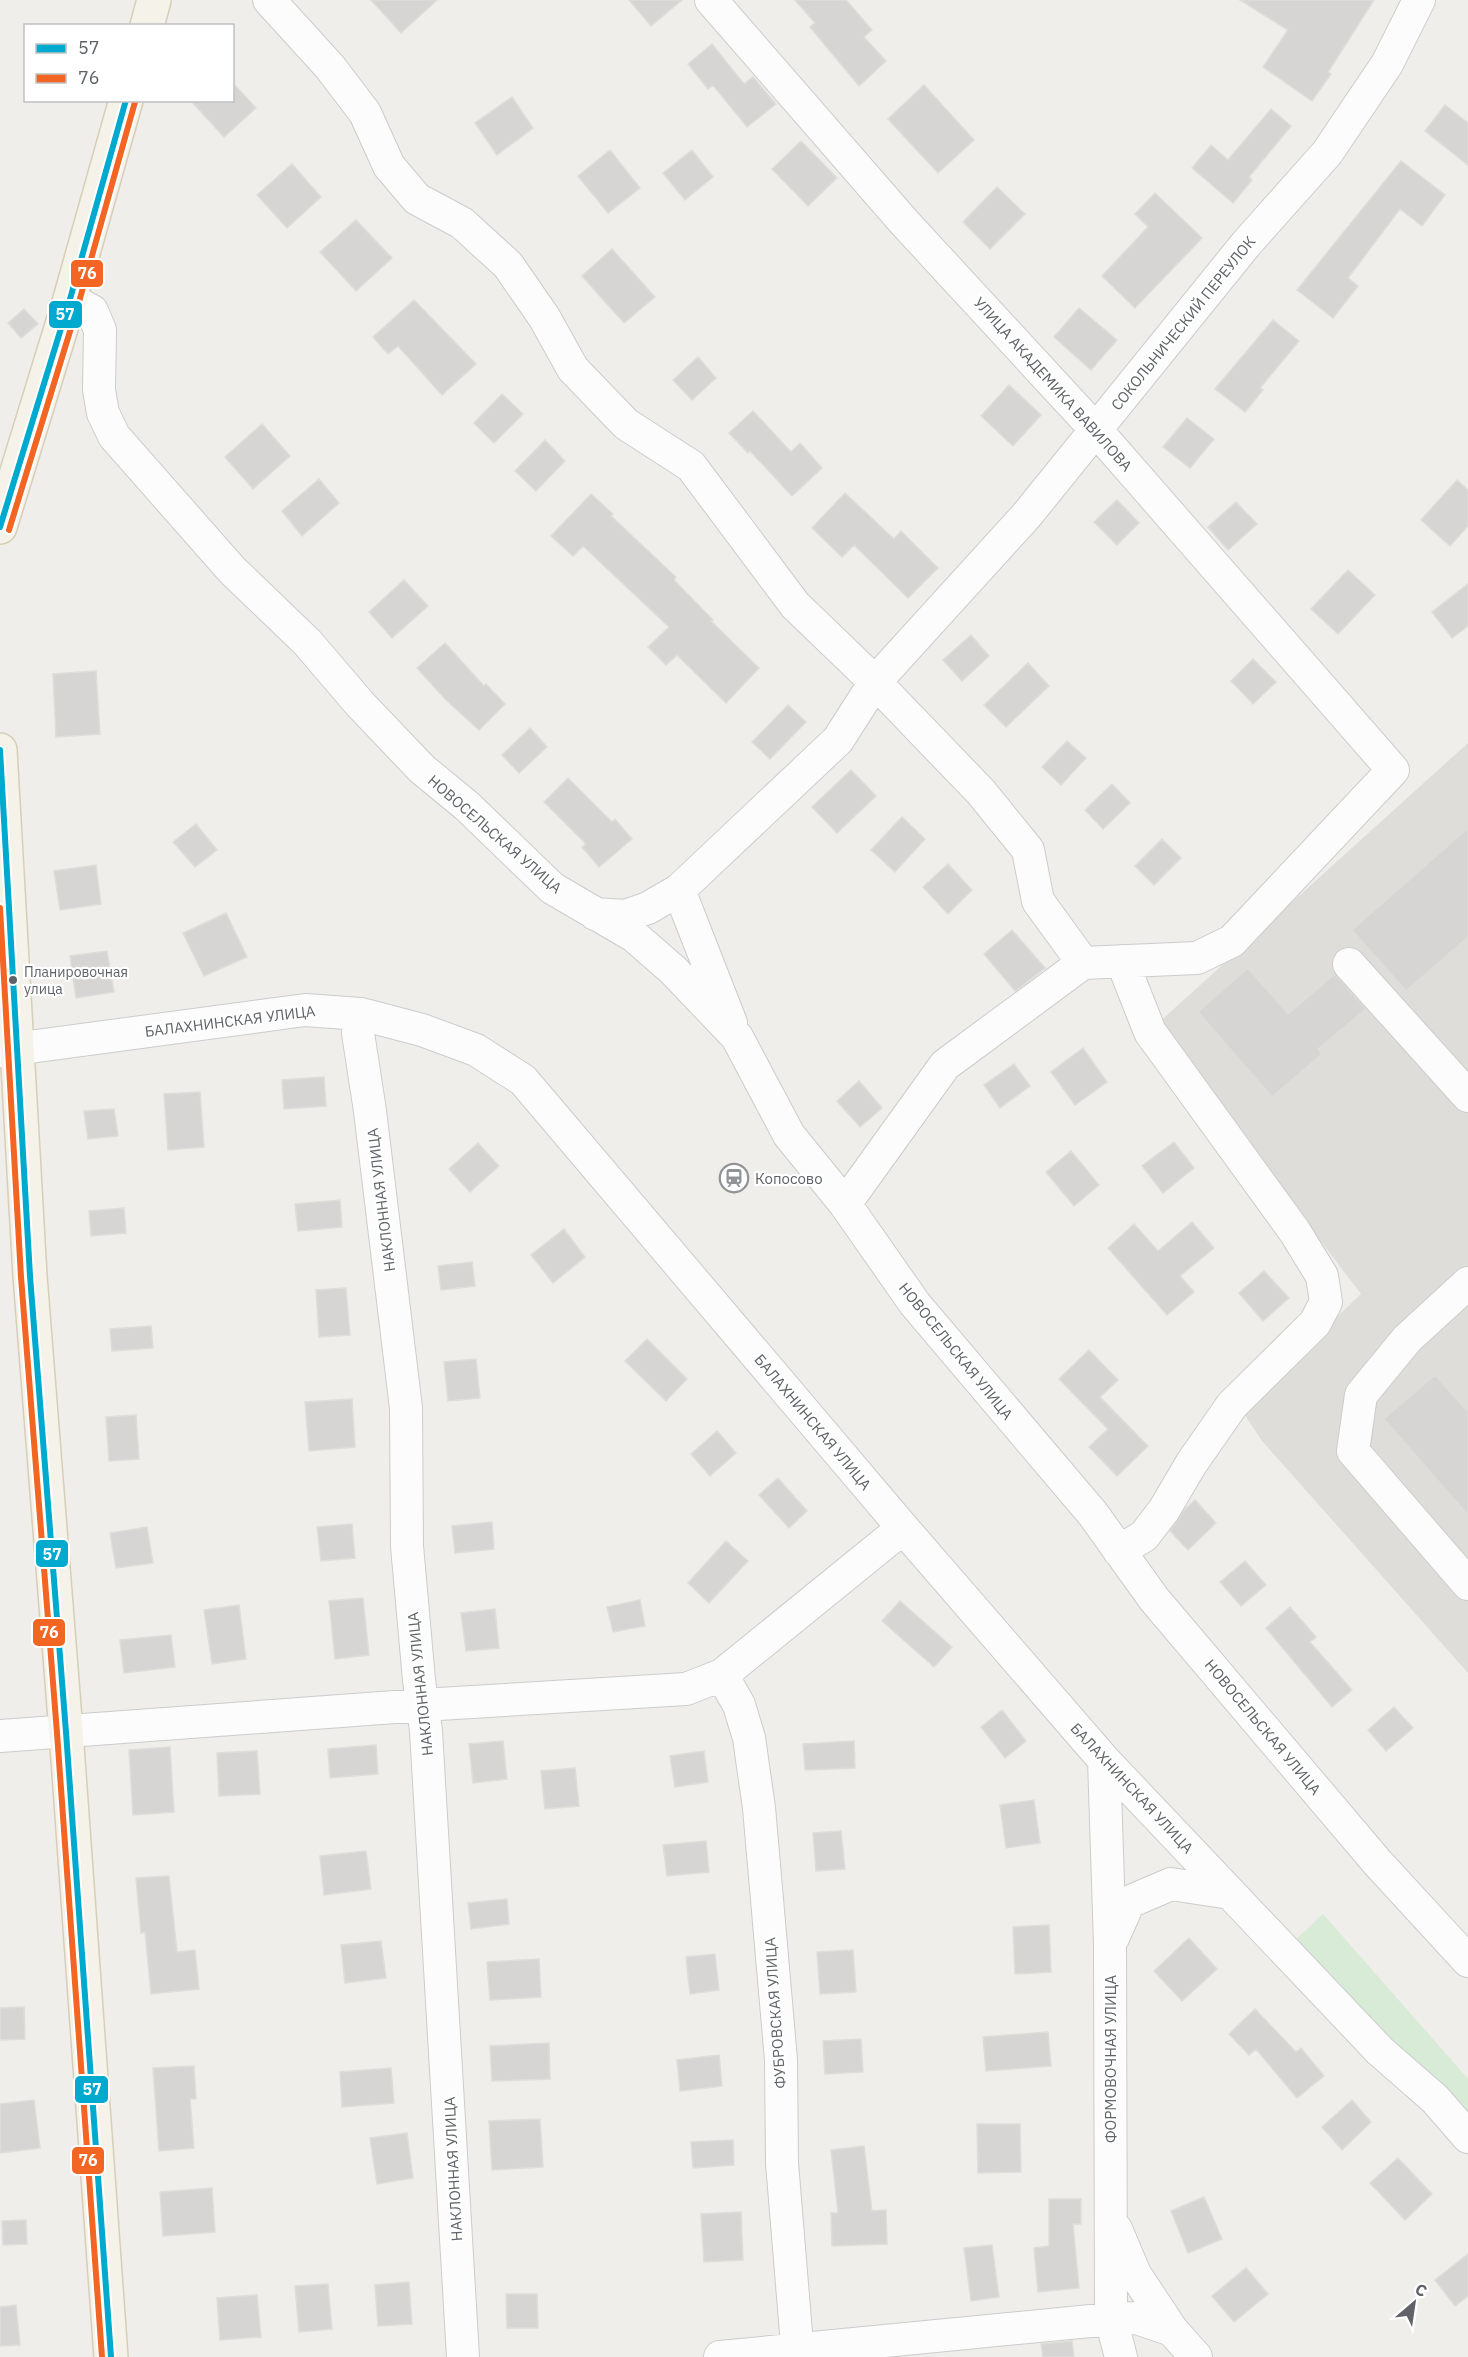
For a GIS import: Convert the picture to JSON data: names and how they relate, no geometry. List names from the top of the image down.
{
  "streets": {
    "street": [
      "СОКОЛЬНИЧЕСКИЙ ПЕРЕУЛОК",
      "УЛИЦА АКАДЕМИКА ВАВИЛОВА",
      "НОВОСЕЛЬСКАЯ УЛИЦА",
      "БАЛАХНИНСКАЯ УЛИЦА",
      "НАКЛОННАЯ УЛИЦА",
      "ФУБРОВСКАЯ УЛИЦА",
      "ФОРМОВОЧНАЯ УЛИЦА"
    ]
  },
  "crossings": [
    ["СОКОЛЬНИЧЕСКИЙ ПЕРЕУЛОК", "УЛИЦА АКАДЕМИКА ВАВИЛОВА"],
    ["СОКОЛЬНИЧЕСКИЙ ПЕРЕУЛОК", "НОВОСЕЛЬСКАЯ УЛИЦА"],
    ["БАЛАХНИНСКАЯ УЛИЦА", "НАКЛОННАЯ УЛИЦА"],
    ["БАЛАХНИНСКАЯ УЛИЦА", "ФОРМОВОЧНАЯ УЛИЦА"]
  ],
  "places": {
    "other": ["Планировочная улица"],
    "station": ["Копосово"]
  },
  "lines": ["transit line 57", "transit line 76"],
  "legend": ["57", "76"],
  "north": "top right"
}
